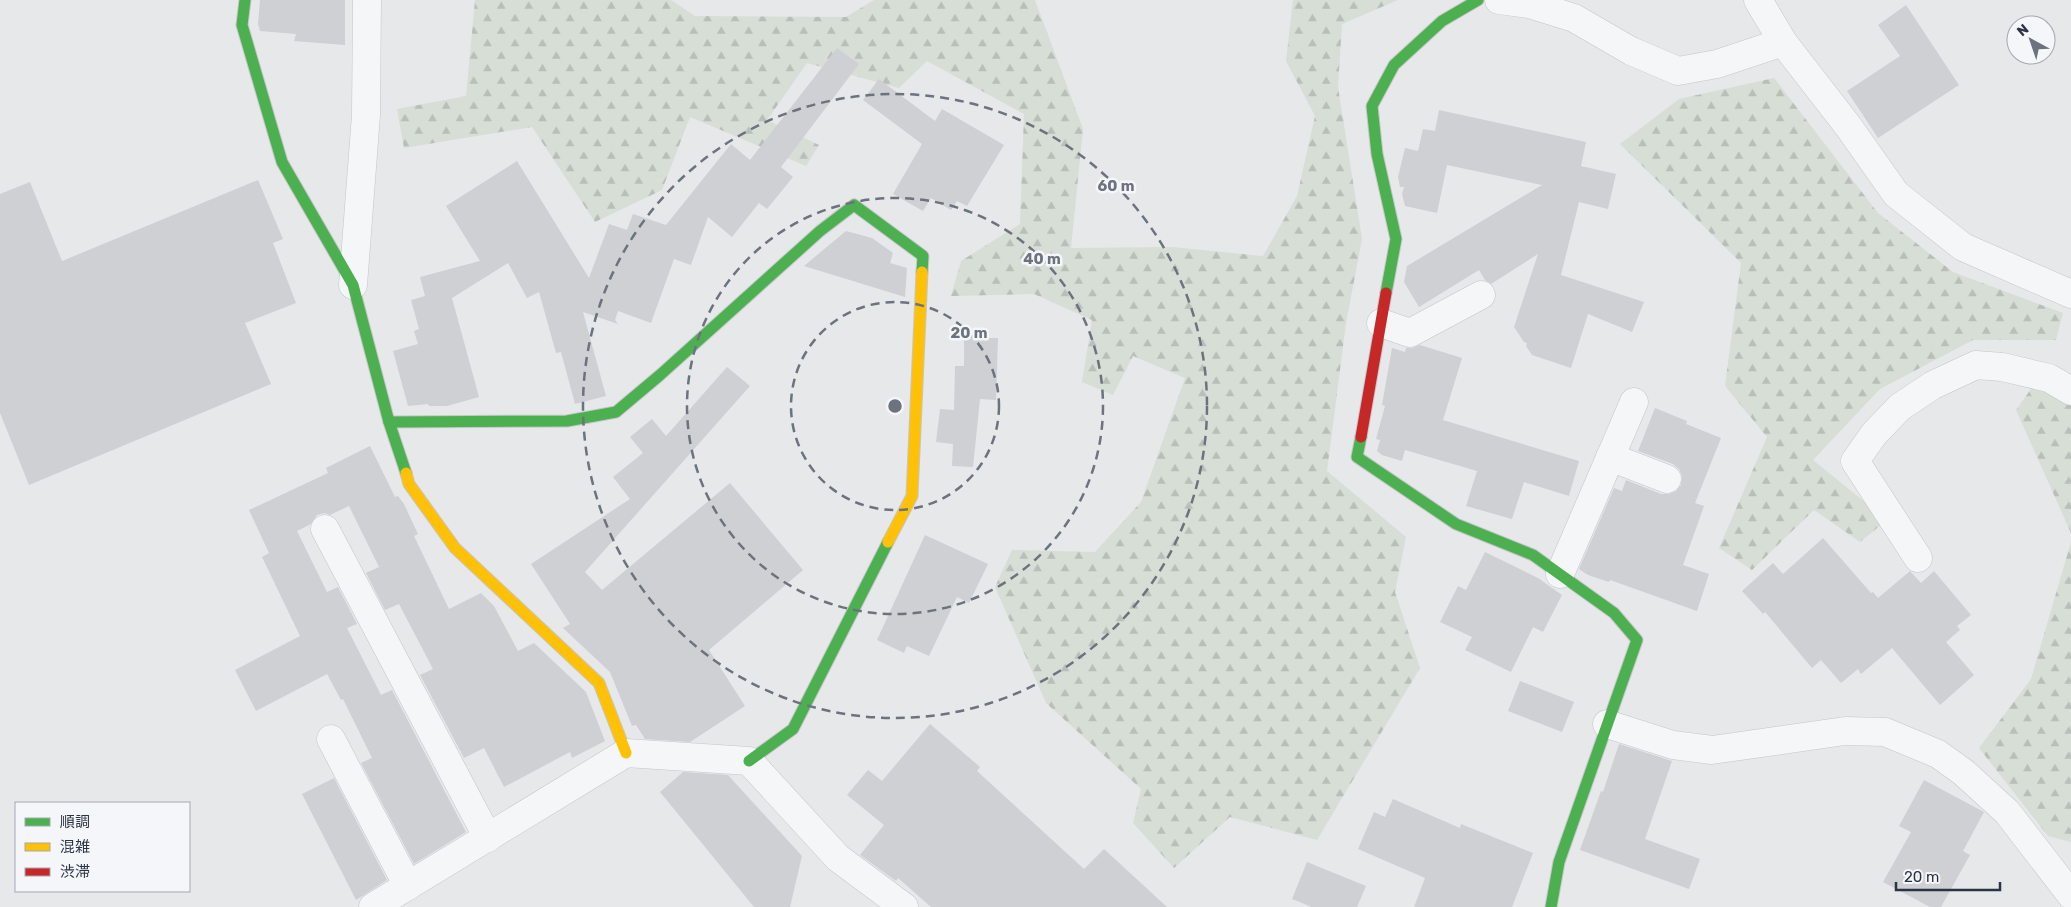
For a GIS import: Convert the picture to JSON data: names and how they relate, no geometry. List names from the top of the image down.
{
  "legend": ["順調", "混雑", "渋滞"],
  "scale_bar": "20 m",
  "north": "top left",
  "rings": ["60 m", "40 m", "20 m"]
}
